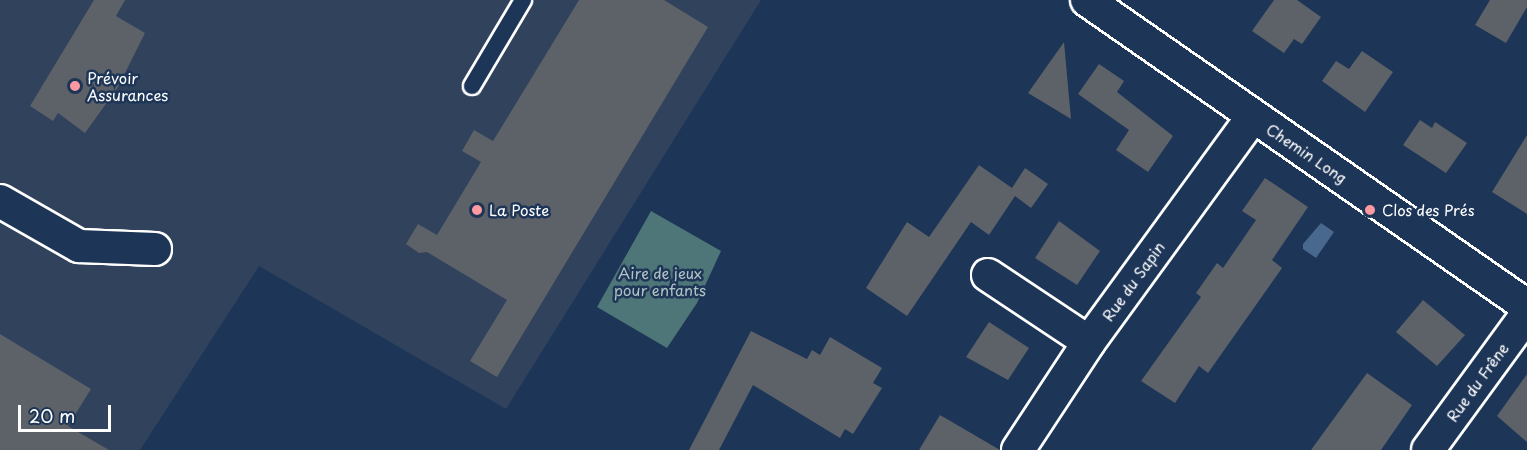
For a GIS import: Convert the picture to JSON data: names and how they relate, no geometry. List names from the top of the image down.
{
  "streets": {
    "street": ["Chemin Long", "Rue du Sapin", "Rue du Frêne"]
  },
  "crossings": [
    ["Chemin Long", "Rue du Sapin"]
  ],
  "parks": ["Aire de jeux pour enfants"],
  "places": ["Prévoir Assurances", "La Poste", "Clos des Prés"],
  "scale_bar": "20 m"
}
